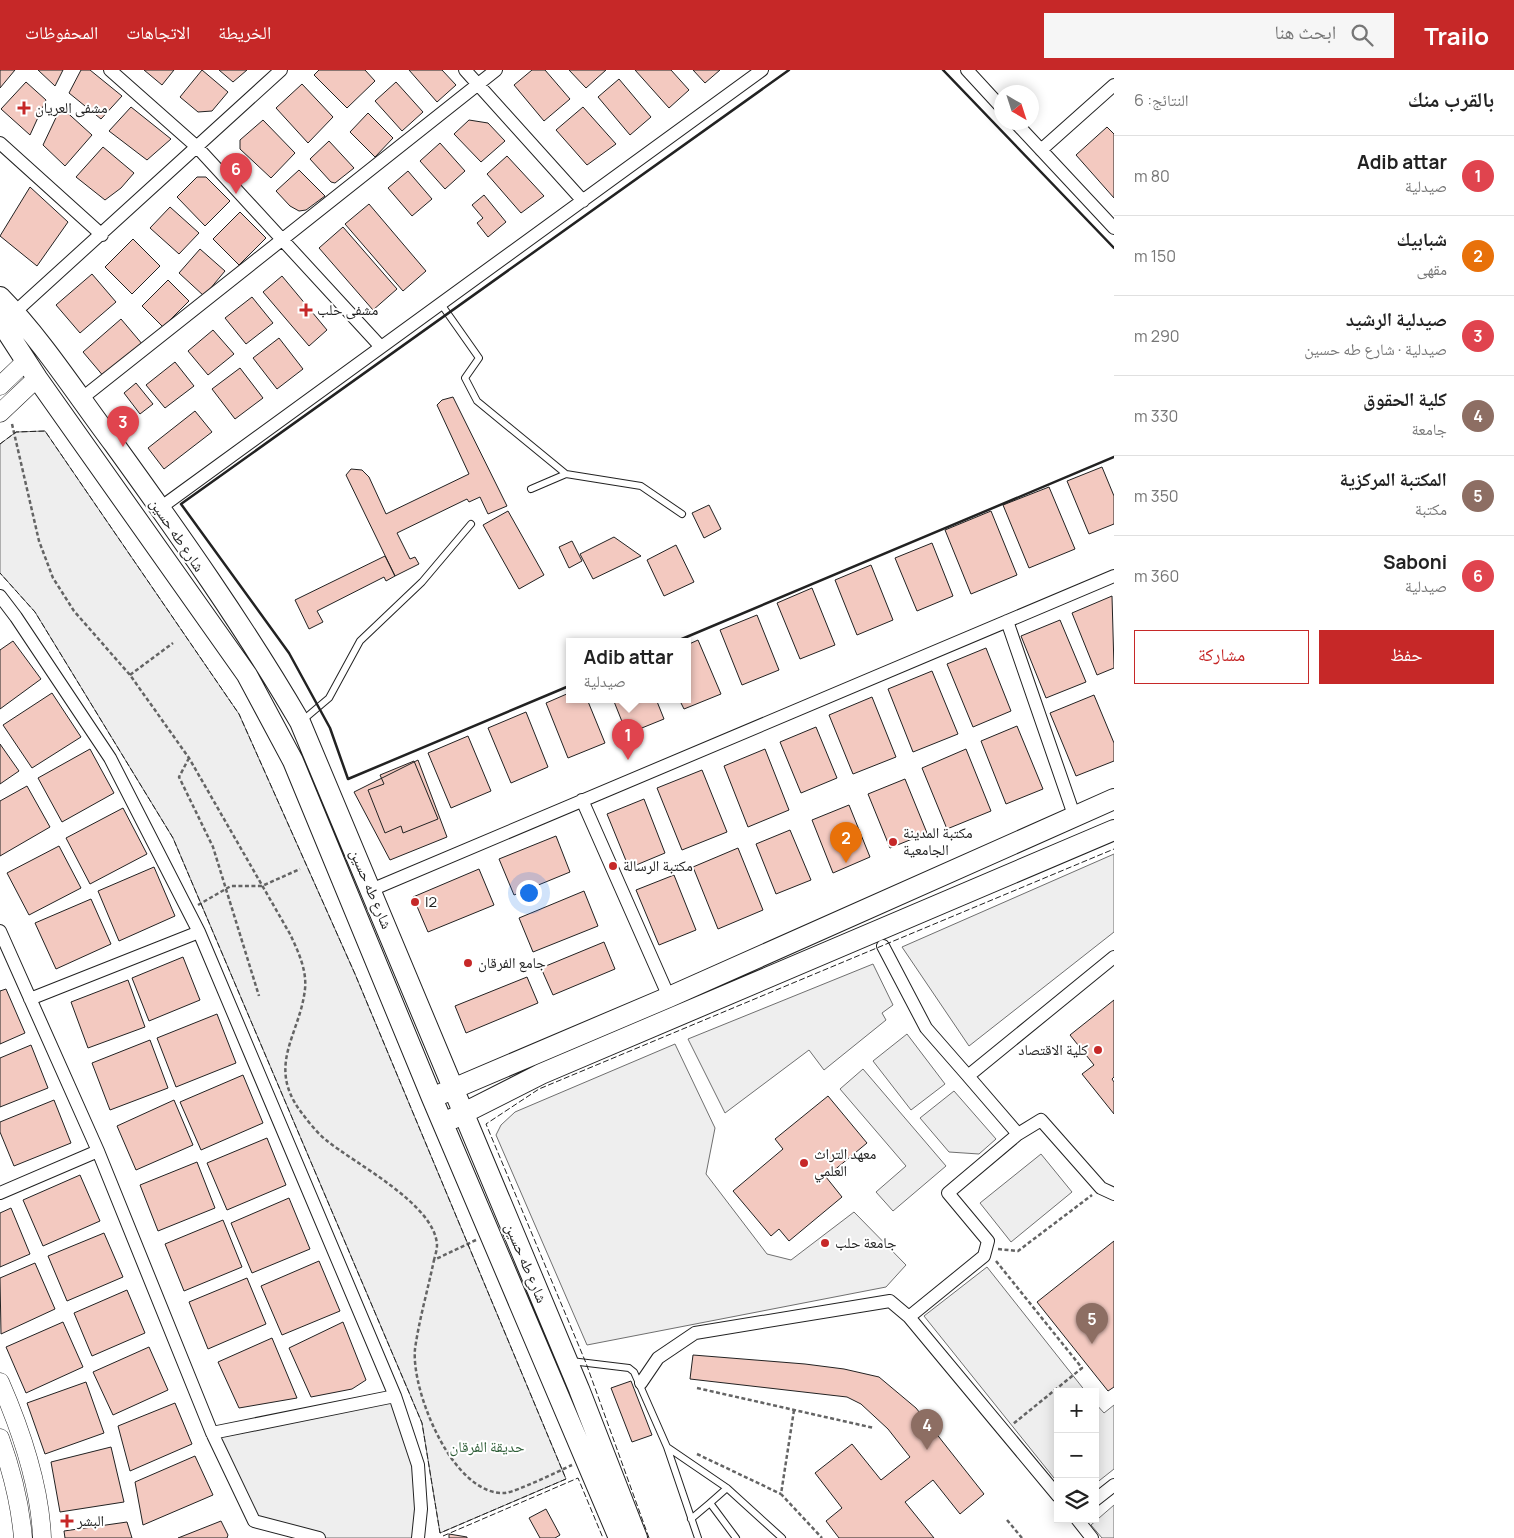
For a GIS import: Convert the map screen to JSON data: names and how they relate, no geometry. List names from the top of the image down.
{
  "streets": {
    "main road": ["شارع طه حسين"]
  },
  "parks": ["حديقة الفرقان"],
  "places": {
    "health": ["مشفى العريان", "مشفى حلب", "البشر"],
    "other": [
      "مكتبة المدينة الجامعية",
      "مكتبة الرسالة",
      "I2",
      "جامع الفرقان",
      "كلية الاقتصاد",
      "معهد التراث العلمي",
      "جامعة حلب"
    ]
  },
  "north": "bottom right",
  "page": {
    "header": "Trailo",
    "search": "ابحث هنا",
    "nav": ["الخريطة", "الاتجاهات", "المحفوظات"],
    "heading": ["بالقرب منك", "النتائج: 6"],
    "list": [
      {
        "mark": "1",
        "name": "Adib attar",
        "note": "صيدلية",
        "value": "80 m"
      },
      {
        "mark": "2",
        "name": "شبابيك",
        "note": "مقهى",
        "value": "150 m"
      },
      {
        "mark": "3",
        "name": "صيدلية الرشيد",
        "note": "صيدلية · شارع طه حسين",
        "value": "290 m"
      },
      {
        "mark": "4",
        "name": "كلية الحقوق",
        "note": "جامعة",
        "value": "330 m"
      },
      {
        "mark": "5",
        "name": "المكتبة المركزية",
        "note": "مكتبة",
        "value": "350 m"
      },
      {
        "mark": "6",
        "name": "Saboni",
        "note": "صيدلية",
        "value": "360 m"
      }
    ],
    "pins": [
      "6",
      "3",
      "1",
      "2",
      "5",
      "4"
    ],
    "buttons": ["حفظ", "مشاركة"],
    "popup": ["Adib attar", "صيدلية"],
    "map_buttons": ["+", "−"]
  }
}
